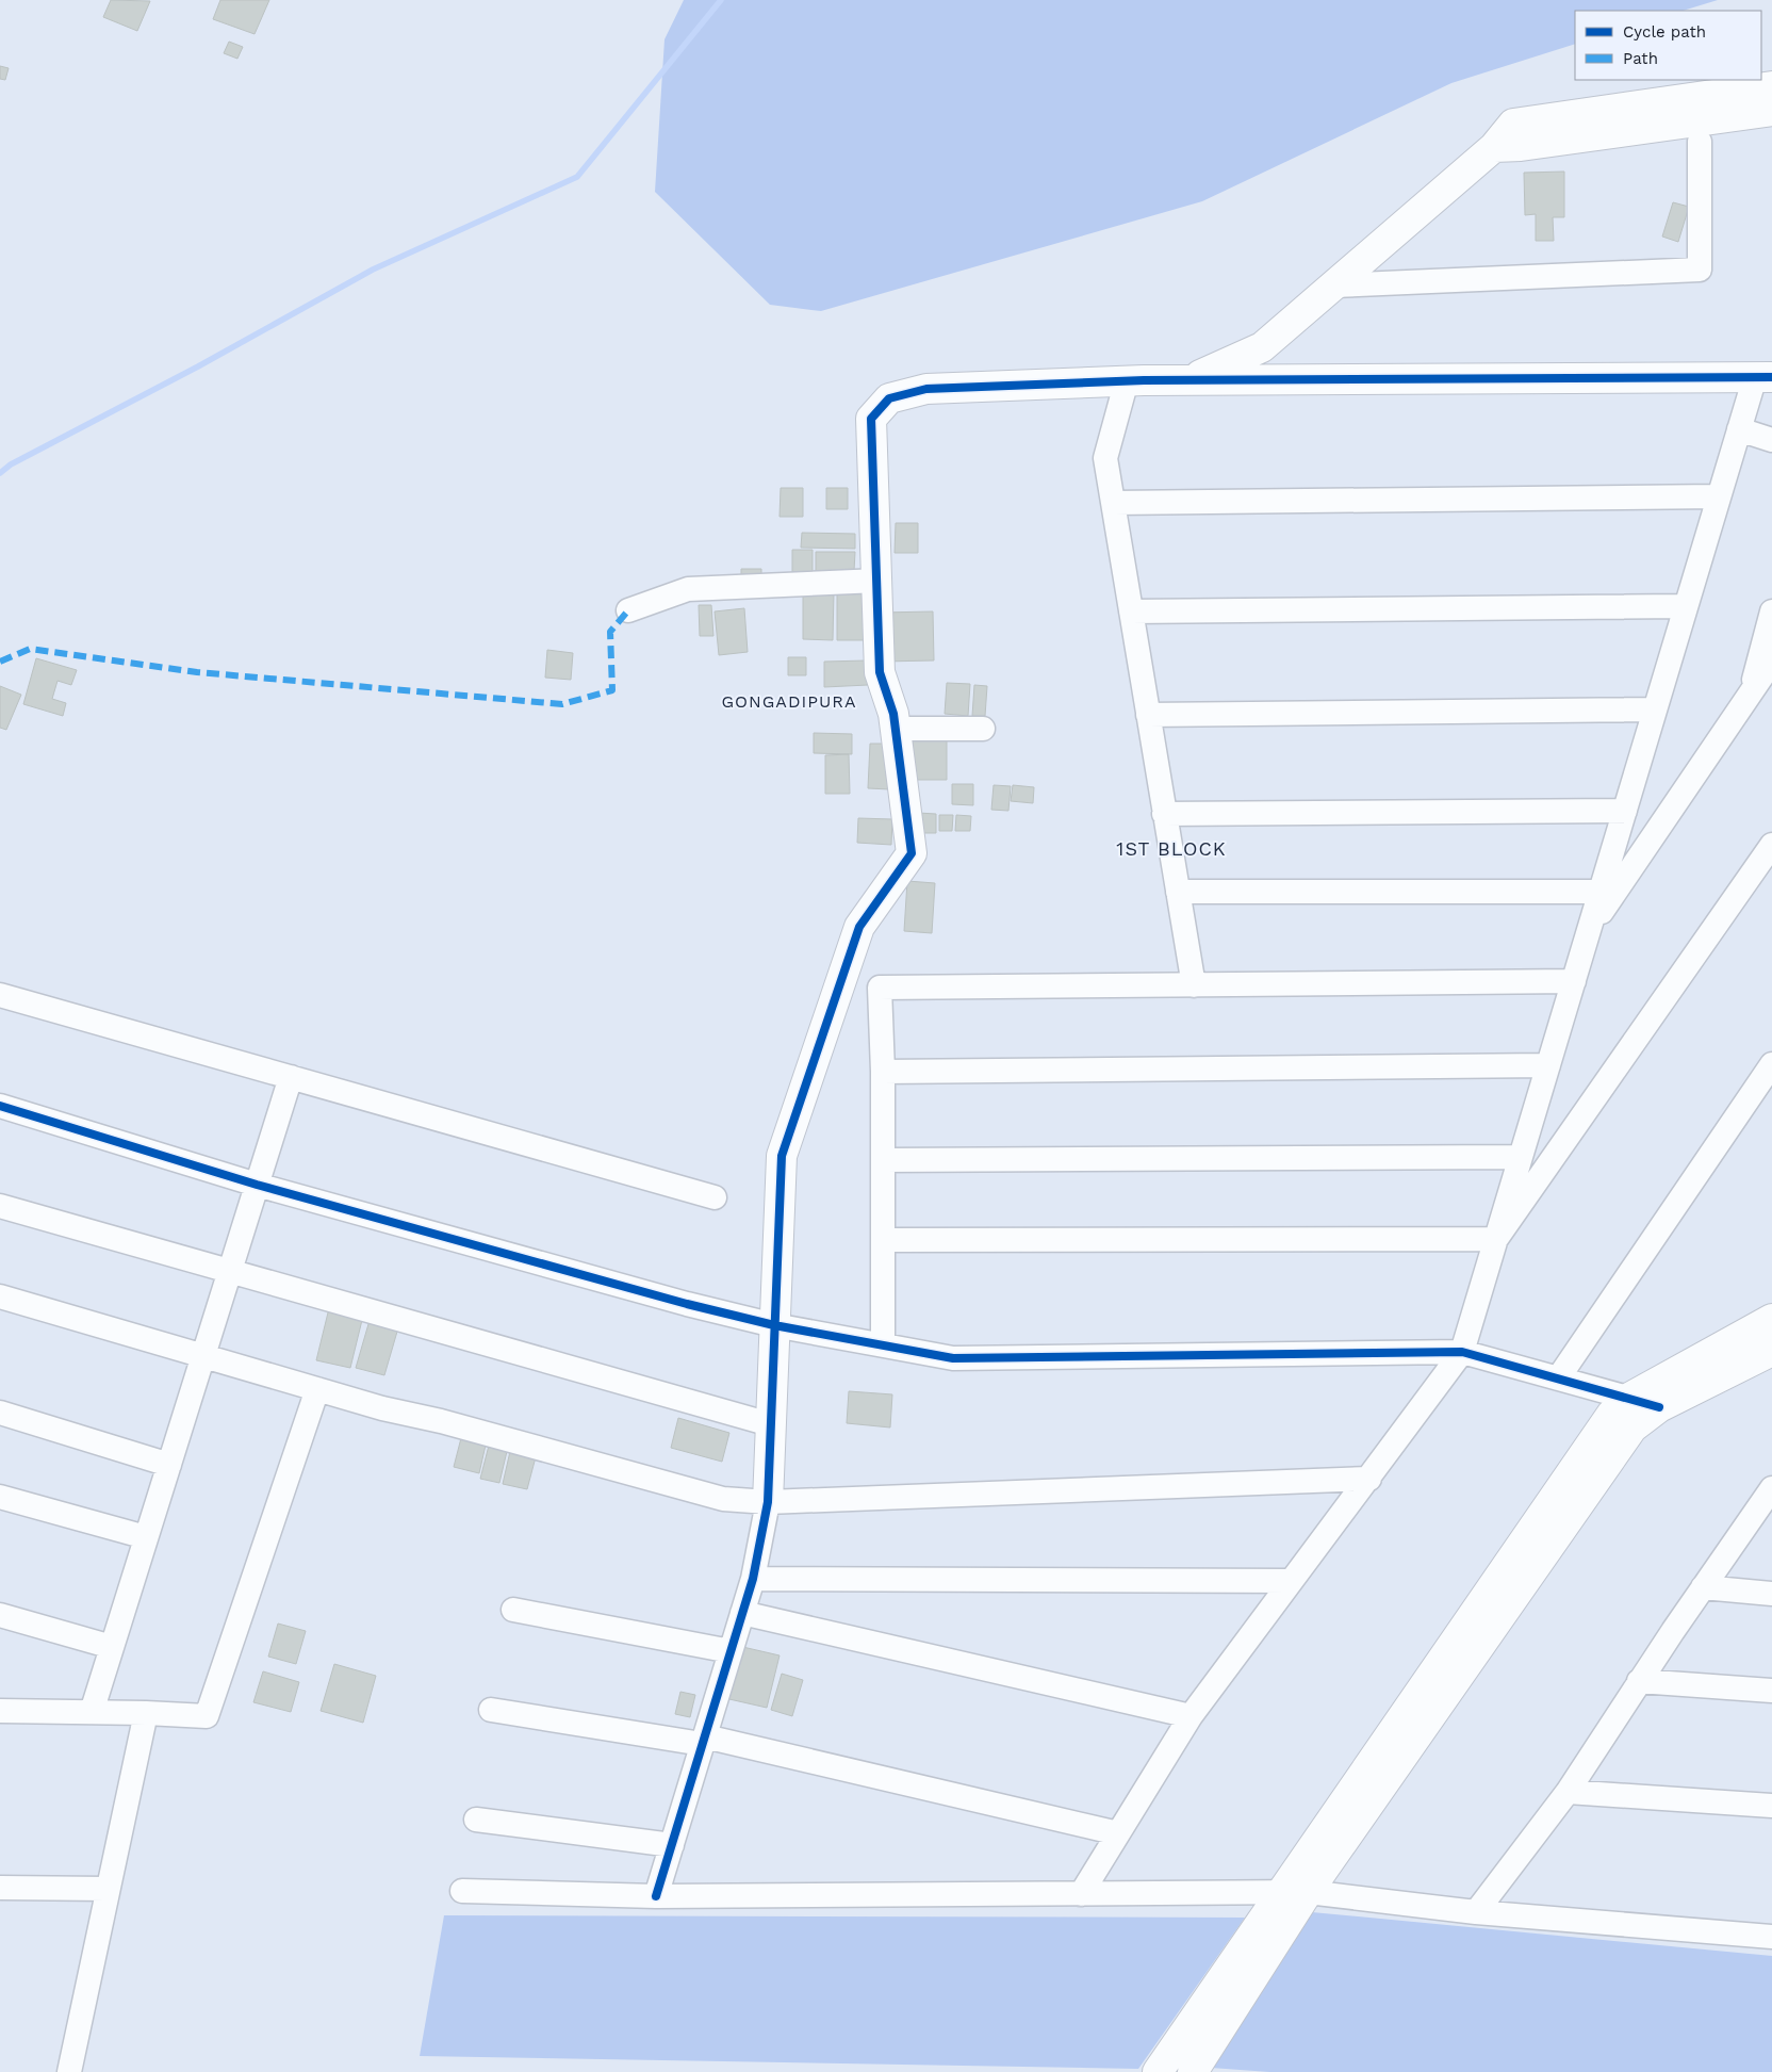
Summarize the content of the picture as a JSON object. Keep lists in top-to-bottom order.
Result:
{
  "districts": ["GONGADIPURA", "1ST BLOCK"],
  "legend": ["Cycle path", "Path"]
}
